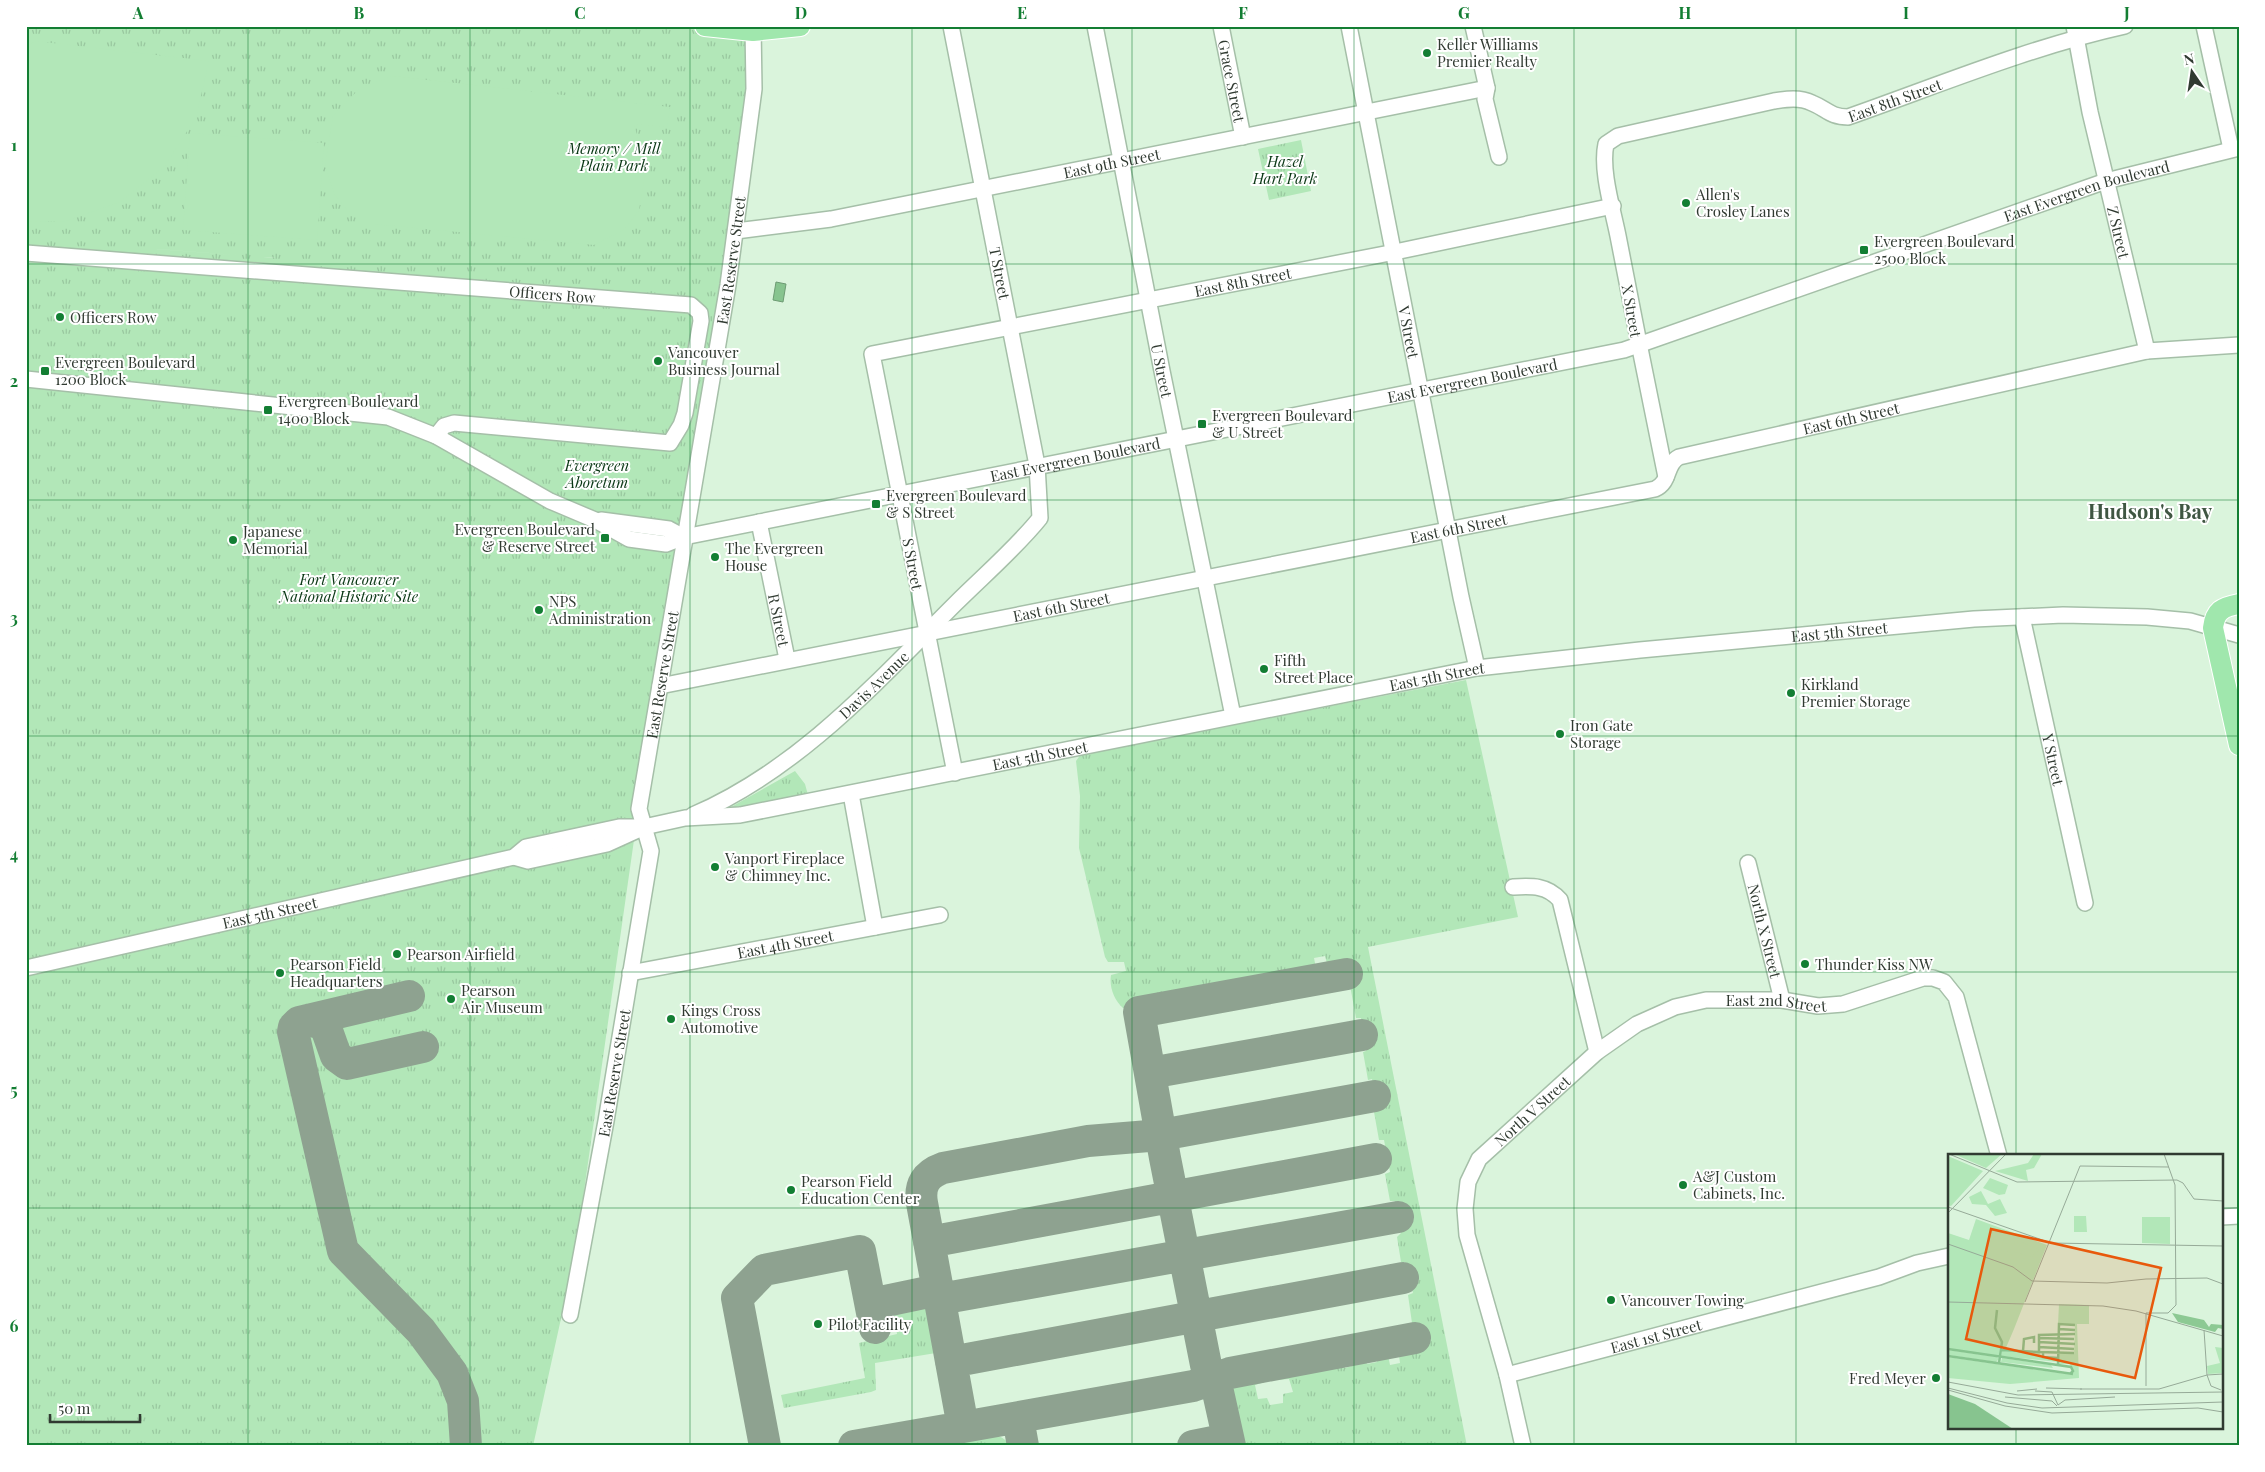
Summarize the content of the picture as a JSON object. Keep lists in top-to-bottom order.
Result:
{
  "streets": {
    "street": [
      "Grace Street",
      "East 8th Street",
      "East 9th Street",
      "East Evergreen Boulevard",
      "Z Street",
      "East Reserve Street",
      "T Street",
      "Officers Row",
      "X Street",
      "V Street",
      "U Street",
      "East 6th Street",
      "S Street",
      "R Street",
      "East 5th Street",
      "Davis Avenue",
      "Y Street",
      "North X Street",
      "East 4th Street",
      "East 2nd Street",
      "North V Street",
      "East 1st Street"
    ]
  },
  "crossings": [
    ["Grace Street", "East 9th Street"],
    ["East 8th Street", "Z Street"],
    ["East 8th Street", "T Street"],
    ["East 8th Street", "X Street"],
    ["East 8th Street", "V Street"],
    ["East 8th Street", "U Street"],
    ["East 8th Street", "S Street"],
    ["East 9th Street", "East Reserve Street"],
    ["East 9th Street", "T Street"],
    ["East 9th Street", "V Street"],
    ["East 9th Street", "U Street"],
    ["East Evergreen Boulevard", "Z Street"],
    ["East Evergreen Boulevard", "East Reserve Street"],
    ["East Evergreen Boulevard", "T Street"],
    ["East Evergreen Boulevard", "Officers Row"],
    ["East Evergreen Boulevard", "X Street"],
    ["East Evergreen Boulevard", "V Street"],
    ["East Evergreen Boulevard", "U Street"],
    ["East Evergreen Boulevard", "S Street"],
    ["East Evergreen Boulevard", "R Street"],
    ["Z Street", "East 6th Street"],
    ["East Reserve Street", "East 6th Street"],
    ["East Reserve Street", "East 5th Street"],
    ["East Reserve Street", "East 4th Street"],
    ["T Street", "Davis Avenue"],
    ["X Street", "East 6th Street"],
    ["V Street", "East 6th Street"],
    ["V Street", "East 5th Street"],
    ["U Street", "East 6th Street"],
    ["U Street", "East 5th Street"],
    ["East 6th Street", "S Street"],
    ["East 6th Street", "R Street"],
    ["East 6th Street", "Davis Avenue"],
    ["S Street", "East 5th Street"],
    ["S Street", "Davis Avenue"],
    ["East 5th Street", "Davis Avenue"],
    ["East 5th Street", "Y Street"],
    ["North X Street", "East 2nd Street"],
    ["East 2nd Street", "North V Street"],
    ["North V Street", "East 1st Street"]
  ],
  "districts": ["Hudson's Bay"],
  "parks": [
    "Memory / Mill Plain Park",
    "Hazel Hart Park",
    "Evergreen Aboretum",
    "Fort Vancouver National Historic Site"
  ],
  "places": {
    "other": [
      "Keller Williams Premier Realty",
      "Allen's Crosley Lanes",
      "Officers Row",
      "Vancouver Business Journal",
      "Japanese Memorial",
      "The Evergreen House",
      "NPS Administration",
      "Fifth Street Place",
      "Kirkland Premier Storage",
      "Iron Gate Storage",
      "Vanport Fireplace & Chimney Inc.",
      "Pearson Airfield",
      "Thunder Kiss NW",
      "Pearson Field Headquarters",
      "Pearson Air Museum",
      "Kings Cross Automotive",
      "A&J Custom Cabinets, Inc.",
      "Pearson Field Education Center",
      "Vancouver Towing",
      "Pilot Facility",
      "Fred Meyer"
    ],
    "transit": [
      "Evergreen Boulevard 2500 Block",
      "Evergreen Boulevard 1200 Block",
      "Evergreen Boulevard 1400 Block",
      "Evergreen Boulevard & U Street",
      "Evergreen Boulevard & S Street",
      "Evergreen Boulevard & Reserve Street"
    ]
  },
  "scale_bar": "50 m",
  "north": "top",
  "grid": {
    "columns": [
      "A",
      "B",
      "C",
      "D",
      "E",
      "F",
      "G",
      "H",
      "I",
      "J"
    ],
    "rows": [
      "1",
      "2",
      "3",
      "4",
      "5",
      "6"
    ]
  }
}
